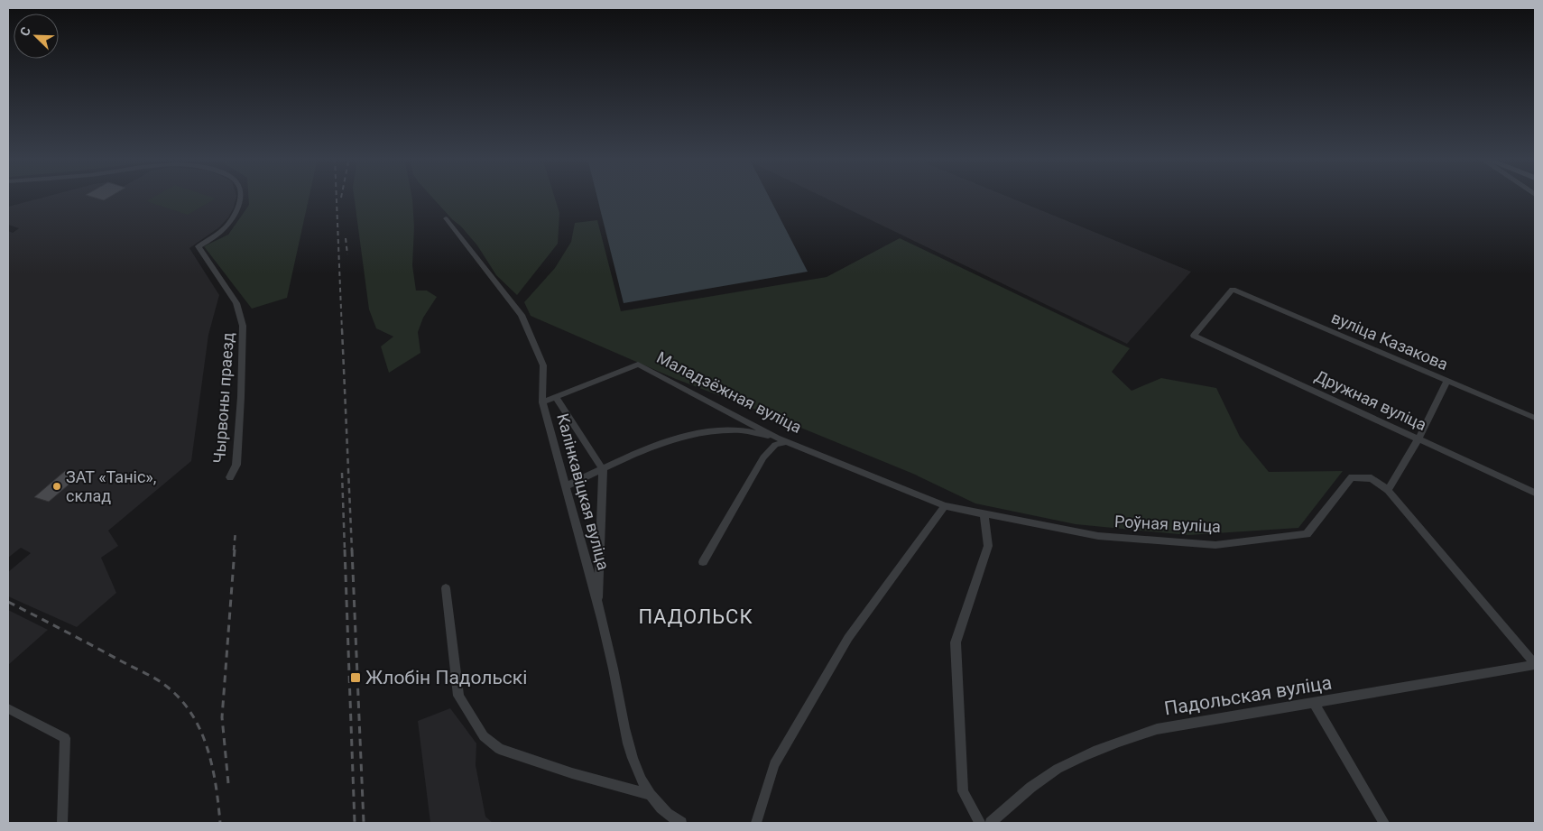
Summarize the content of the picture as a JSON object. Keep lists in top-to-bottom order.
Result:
{
  "streets": {
    "street": [
      "вуліца Казакова",
      "Маладзёжная вуліца",
      "Чырвоны праезд",
      "Дружная вуліца",
      "Калінкавіцкая вуліца",
      "Роўная вуліца",
      "Падольская вуліца"
    ]
  },
  "crossings": [
    ["вуліца Казакова", "Дружная вуліца"],
    ["Маладзёжная вуліца", "Роўная вуліца"],
    ["Роўная вуліца", "Падольская вуліца"]
  ],
  "districts": ["ПАДОЛЬСК"],
  "places": {
    "other": ["ЗАТ «Таніс», склад"],
    "transit": ["Жлобін Падольскі"]
  },
  "north": "top left"
}
